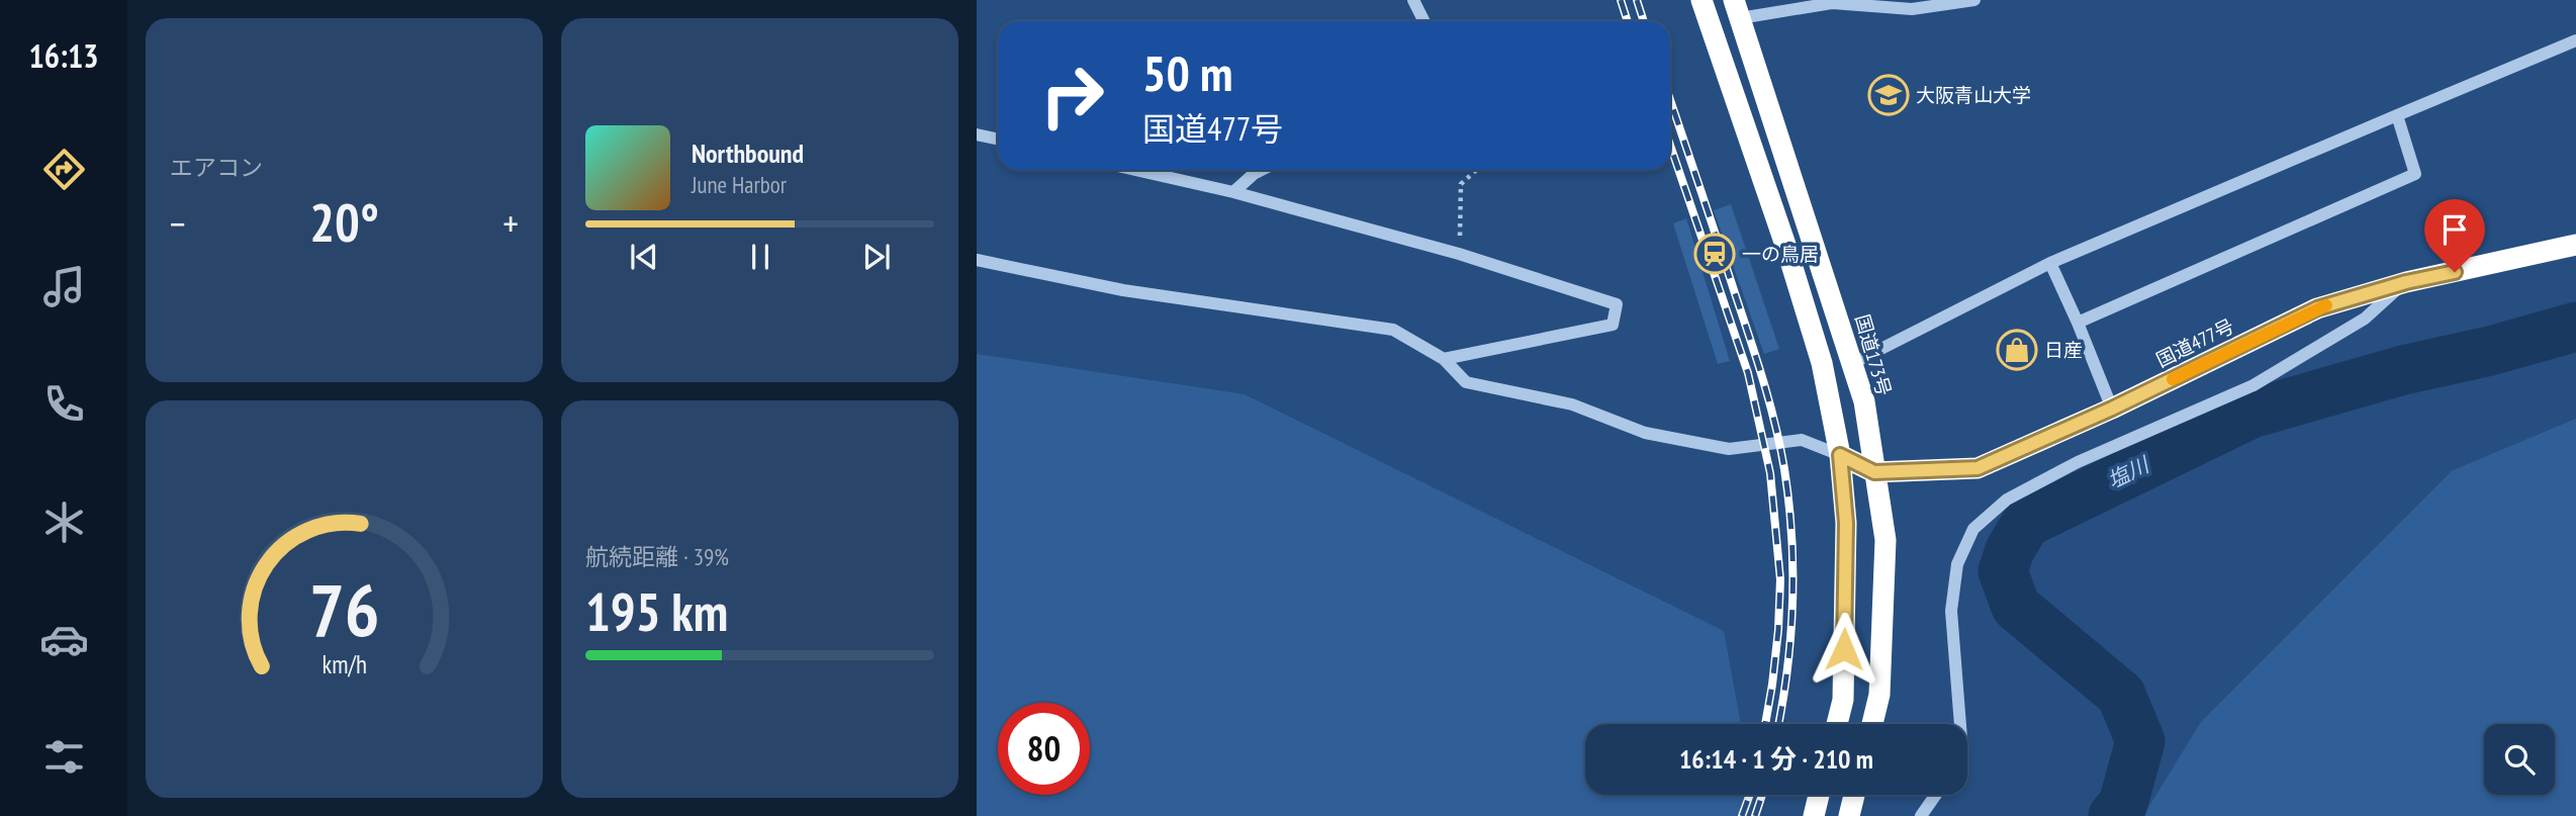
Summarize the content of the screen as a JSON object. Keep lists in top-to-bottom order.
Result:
{
  "streets": {
    "highway": ["国道477号", "国道173号"]
  },
  "crossings": [
    ["国道477号", "国道173号"]
  ],
  "water": ["塩川"],
  "places": {
    "school or university": ["大阪青山大学"],
    "station": ["一の鳥居"],
    "shop": ["日産"]
  },
  "page": {
    "tabs": "16:13",
    "tile": [
      "エアコン",
      ["航続距離 · 39%", "195 km"]
    ],
    "turn": ["50 m", "国道477号"],
    "song": ["Northbound", "June Harbor"],
    "heat": ["−", "20°", "+"],
    "limit": "80",
    "trip": "16:14 · 1 分 · 210 m",
    "gauge": ["76", "km/h"]
  }
}
